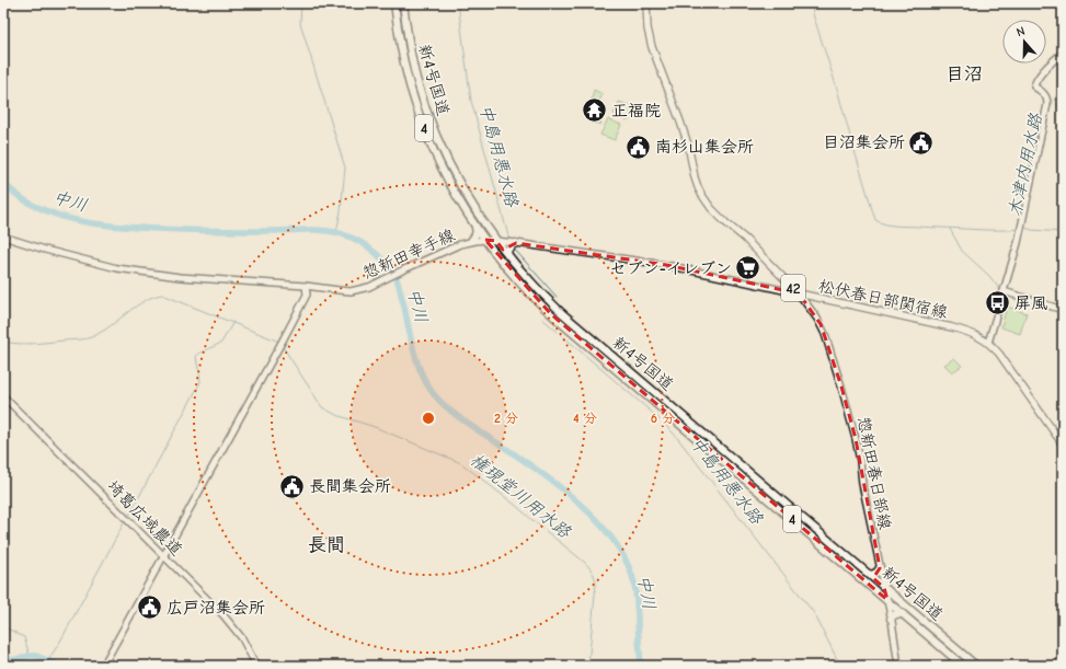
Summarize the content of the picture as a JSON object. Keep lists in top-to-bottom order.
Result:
{
  "streets": {
    "highway": ["新4号国道", "4"],
    "main road": [
      "惣新田幸手線",
      "42",
      "松伏春日部関宿線",
      "惣新田春日部線",
      "埼葛広域農道"
    ]
  },
  "crossings": [
    ["新4号国道", "惣新田幸手線"],
    ["新4号国道", "惣新田春日部線"],
    ["惣新田幸手線", "松伏春日部関宿線"],
    ["惣新田幸手線", "惣新田春日部線"],
    ["松伏春日部関宿線", "惣新田春日部線"]
  ],
  "districts": ["目沼", "長間"],
  "water": [
    "中島用悪水路",
    "木津内用水路",
    "中川",
    "権現堂川用水路"
  ],
  "places": {
    "temple": ["正福院"],
    "public building": [
      "目沼集会所",
      "南杉山集会所",
      "長間集会所",
      "広戸沼集会所"
    ],
    "supermarket": ["セブン-イレブン"],
    "bus stop": ["屏風"]
  },
  "north": "top",
  "rings": ["2 分", "4 分", "6 分"]
}
